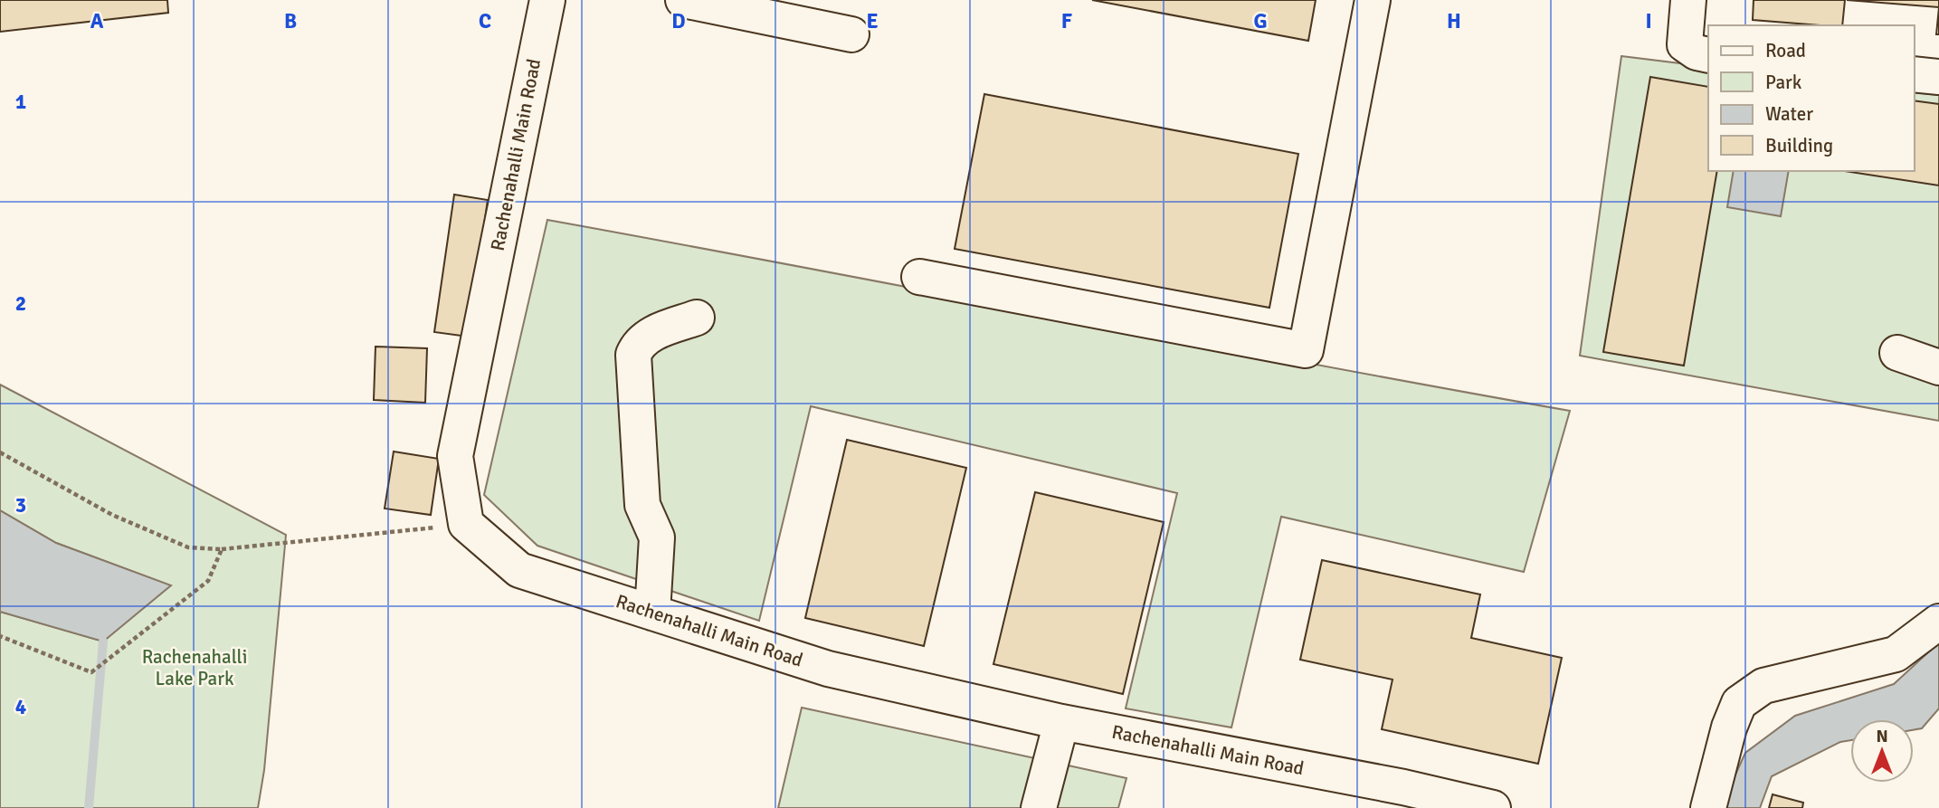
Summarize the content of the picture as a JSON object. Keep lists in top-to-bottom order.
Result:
{
  "streets": {
    "street": ["Rachenahalli Main Road"]
  },
  "parks": ["Rachenahalli Lake Park"],
  "legend": [
    "Road",
    "Park",
    "Water",
    "Building"
  ],
  "north": "top",
  "grid": {
    "columns": [
      "A",
      "B",
      "C",
      "D",
      "E",
      "F",
      "G",
      "H",
      "I"
    ],
    "rows": [
      "1",
      "2",
      "3",
      "4"
    ]
  }
}
